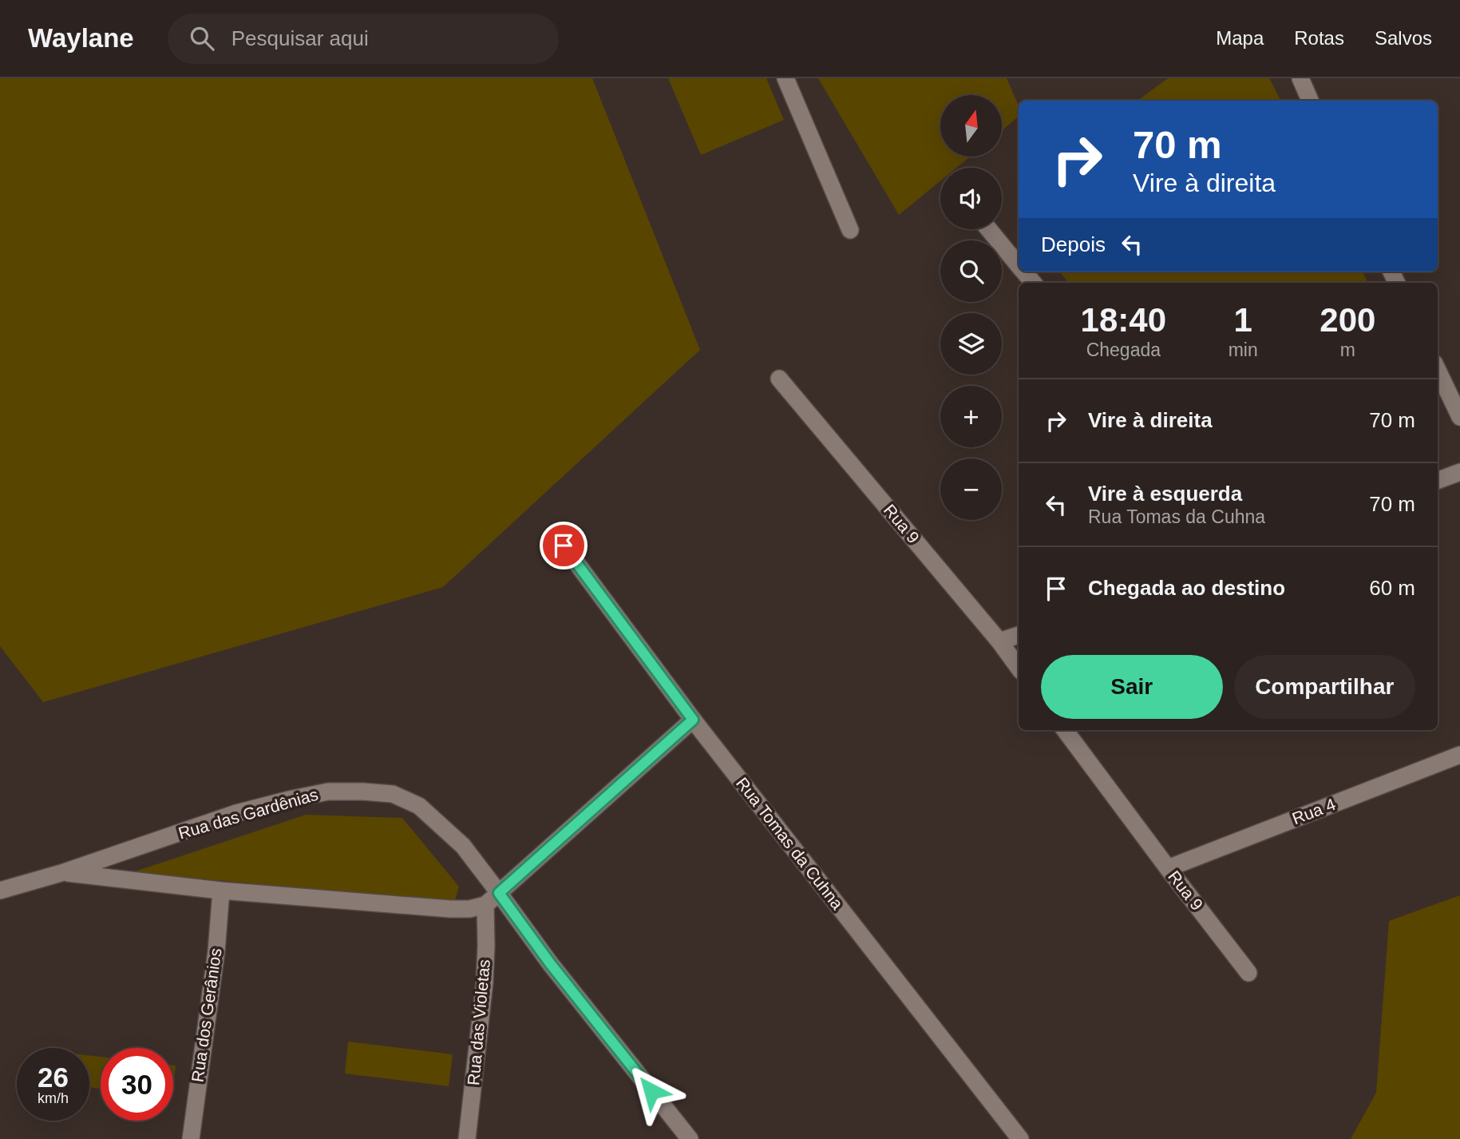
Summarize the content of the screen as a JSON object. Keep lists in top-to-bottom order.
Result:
{
  "streets": {
    "street": [
      "Rua 9",
      "Rua 4",
      "Rua das Gardênias",
      "Rua Tomas da Cuhna",
      "Rua dos Gerânios",
      "Rua das Violetas"
    ]
  },
  "crossings": [
    ["Rua 9", "Rua 4"],
    ["Rua das Gardênias", "Rua dos Gerânios"],
    ["Rua das Gardênias", "Rua das Violetas"]
  ],
  "north": "top",
  "page": {
    "header": "Waylane",
    "search": "Pesquisar aqui",
    "nav": ["Mapa", "Rotas", "Salvos"],
    "map_buttons": ["+", "−"],
    "turn": ["70 m", "Vire à direita"],
    "then": "Depois",
    "eta": [
      "18:40",
      "Chegada",
      "1",
      "min",
      "200",
      "m"
    ],
    "list": [
      {
        "name": "Vire à direita",
        "value": "70 m"
      },
      {
        "name": "Vire à esquerda",
        "note": "Rua Tomas da Cuhna",
        "value": "70 m"
      },
      {
        "name": "Chegada ao destino",
        "value": "60 m"
      }
    ],
    "buttons": ["Sair", "Compartilhar"],
    "speed": "26 km/h",
    "limit": "30"
  }
}
